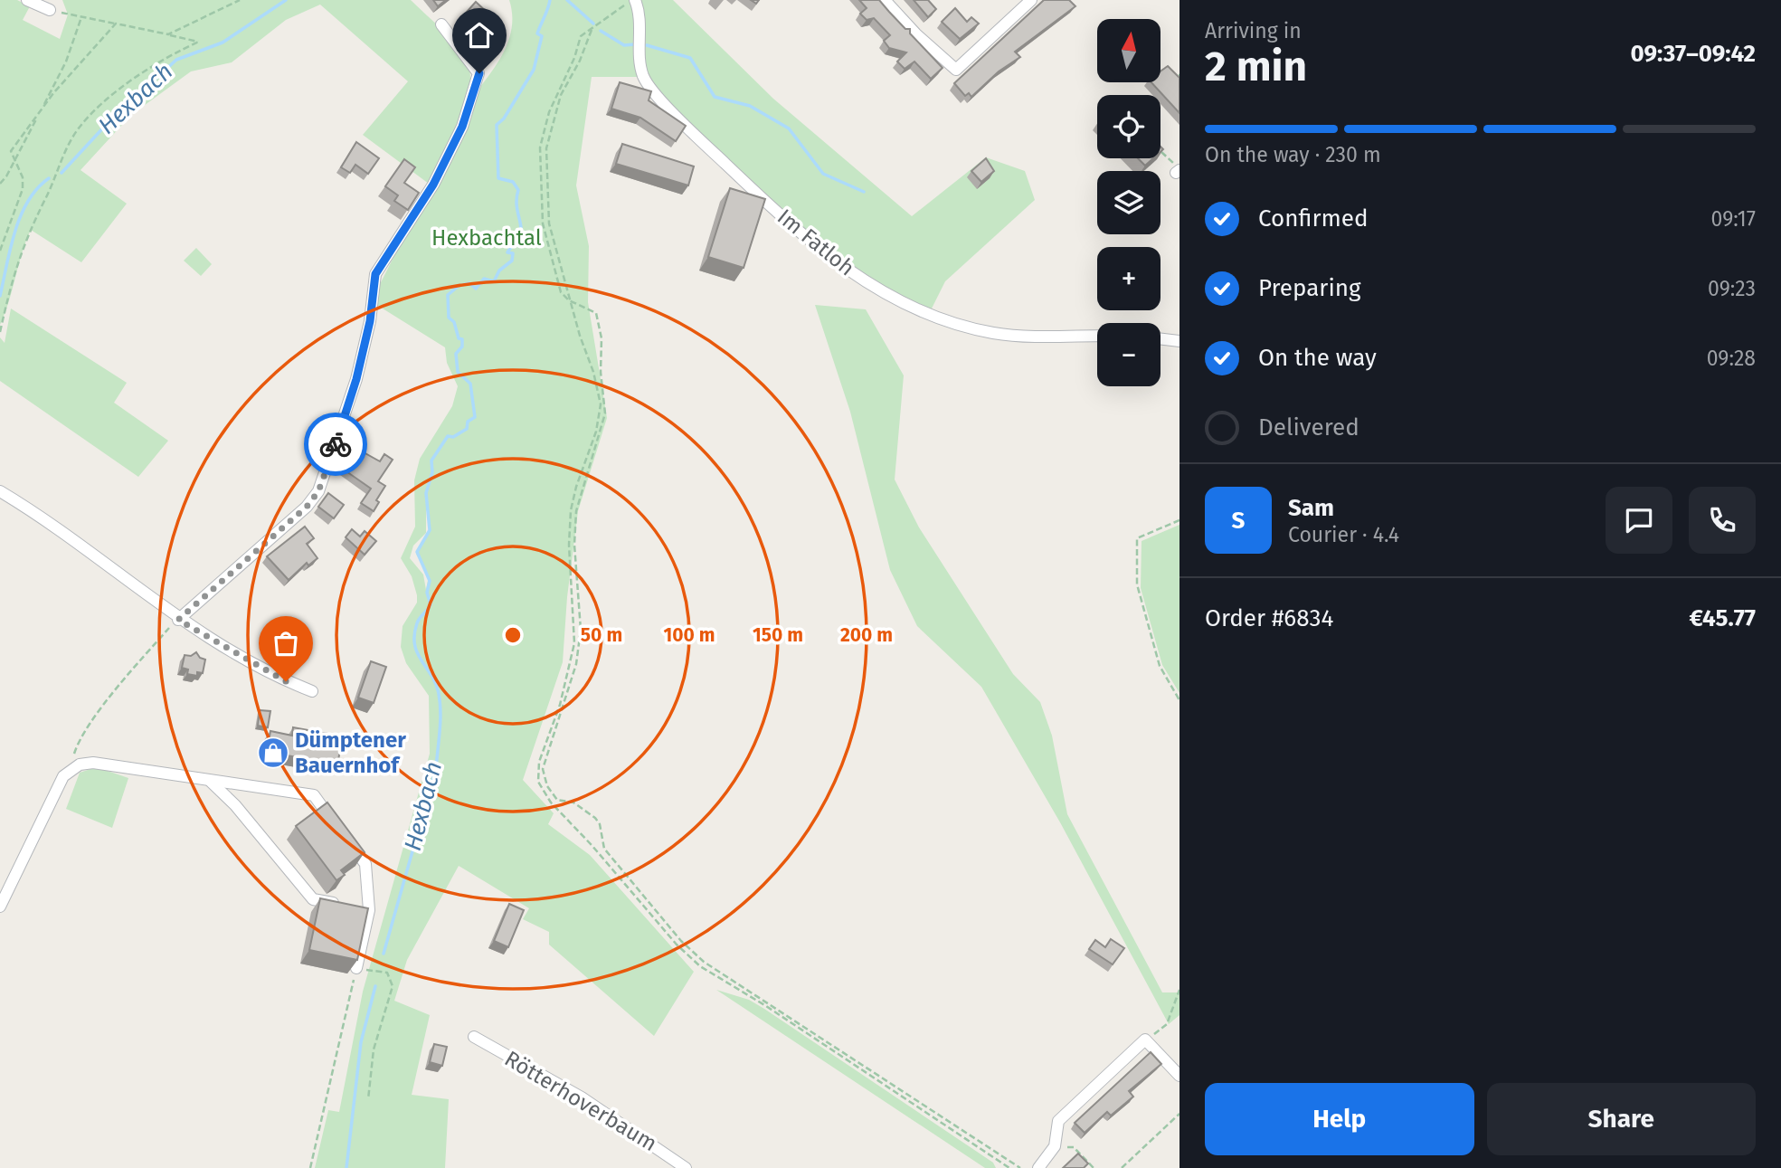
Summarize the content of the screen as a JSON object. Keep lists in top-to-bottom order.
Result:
{
  "streets": {
    "street": ["Im Fatloh", "Rötterhoverbaum"]
  },
  "water": ["Hexbach"],
  "parks": ["Hexbachtal"],
  "places": {
    "shop": ["Dümptener Bauernhof"]
  },
  "north": "top",
  "page": {
    "heading": ["2 min", "Arriving in", "09:37–09:42"],
    "panel": [
      "Sam",
      "Courier · 4.4",
      "Order #6834",
      "€45.77"
    ],
    "map_buttons": ["+", "−"],
    "bar": "On the way · 230 m",
    "list": [
      ["Confirmed", "09:17"],
      ["Preparing", "09:23"],
      ["On the way", "09:28"],
      "Delivered"
    ],
    "round": "S",
    "buttons": ["Help", "Share"]
  },
  "rings": [
    "50 m",
    "100 m",
    "150 m",
    "200 m"
  ]
}
